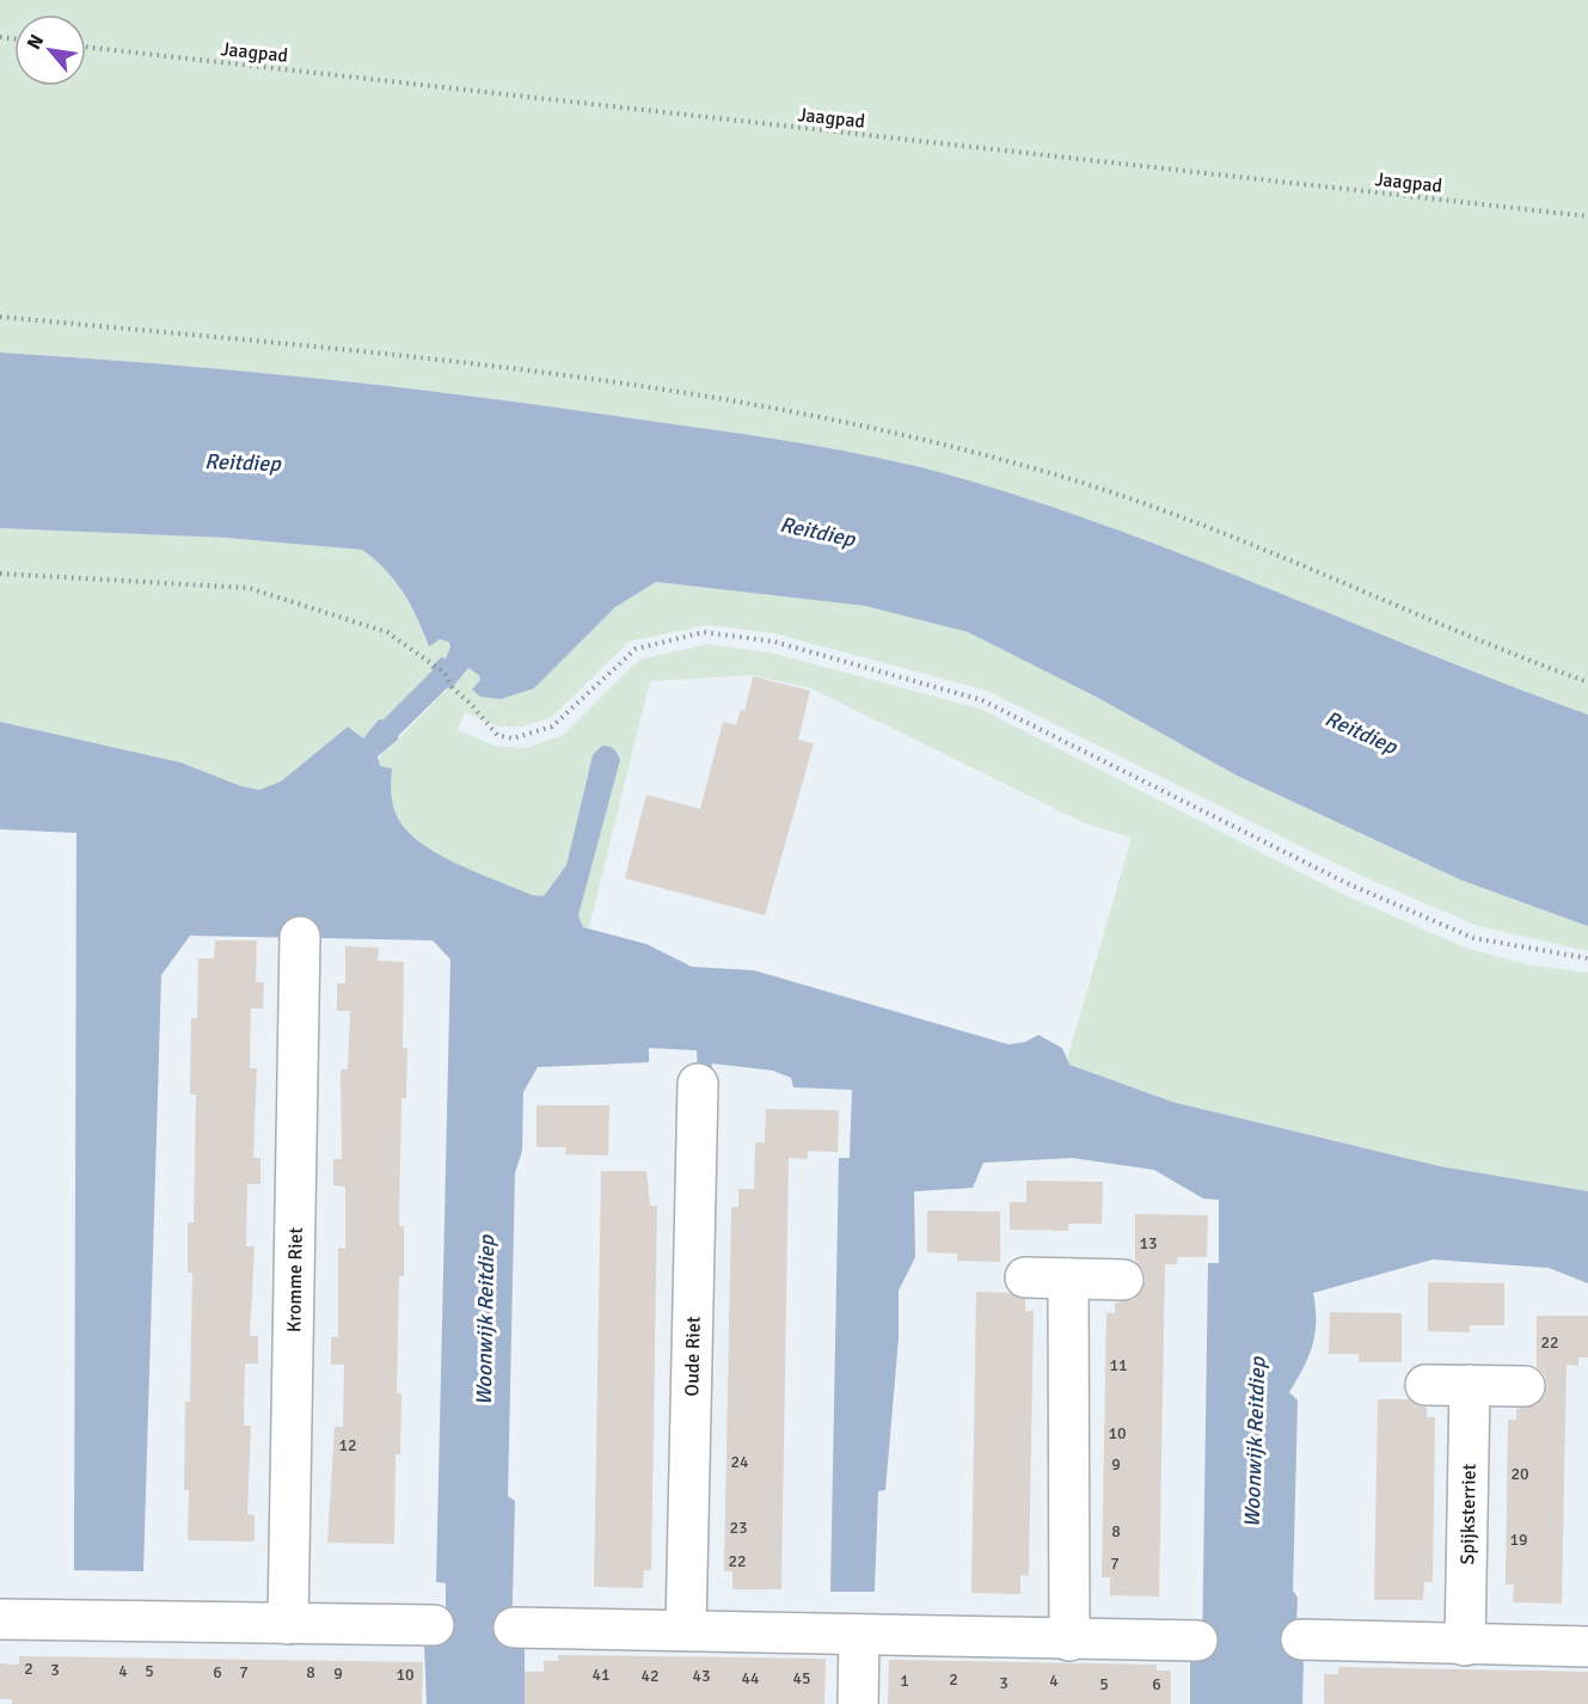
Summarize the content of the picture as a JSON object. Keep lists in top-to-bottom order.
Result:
{
  "streets": {
    "street": ["Kromme Riet", "Oude Riet", "Spijksterriet"],
    "path": ["Jaagpad"]
  },
  "water": ["Reitdiep", "Woonwijk Reitdiep"],
  "house_numbers": [
    "13",
    "22",
    "11",
    "10",
    "12",
    "24",
    "9",
    "20",
    "23",
    "8",
    "19",
    "22",
    "7",
    "2",
    "3",
    "4",
    "5",
    "6",
    "7",
    "8",
    "9",
    "10",
    "41",
    "42",
    "43",
    "44",
    "45",
    "2",
    "1",
    "4",
    "3",
    "5",
    "6"
  ],
  "north": "top left"
}
